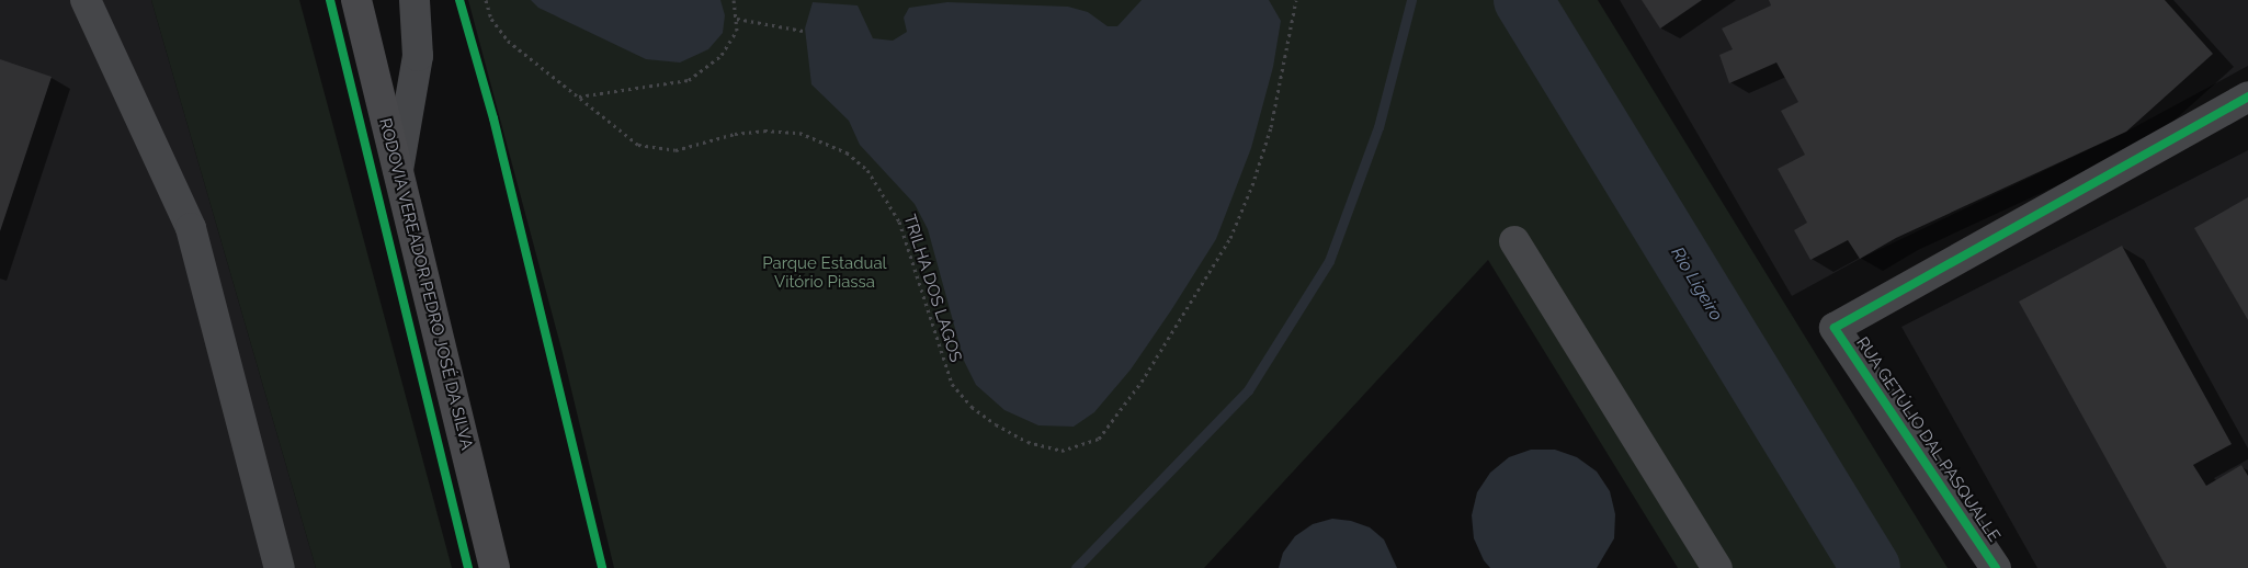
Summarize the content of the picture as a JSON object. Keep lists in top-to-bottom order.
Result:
{
  "streets": {
    "main road": ["RODOVIA VEREADOR PEDRO JOSÉ DA SILVA"],
    "street": ["RUA GETÚLIO DAL PASQUALLE"],
    "path": ["TRILHA DOS LAGOS"]
  },
  "water": ["Rio Ligeiro"],
  "parks": ["Parque Estadual Vitório Piassa"]
}
